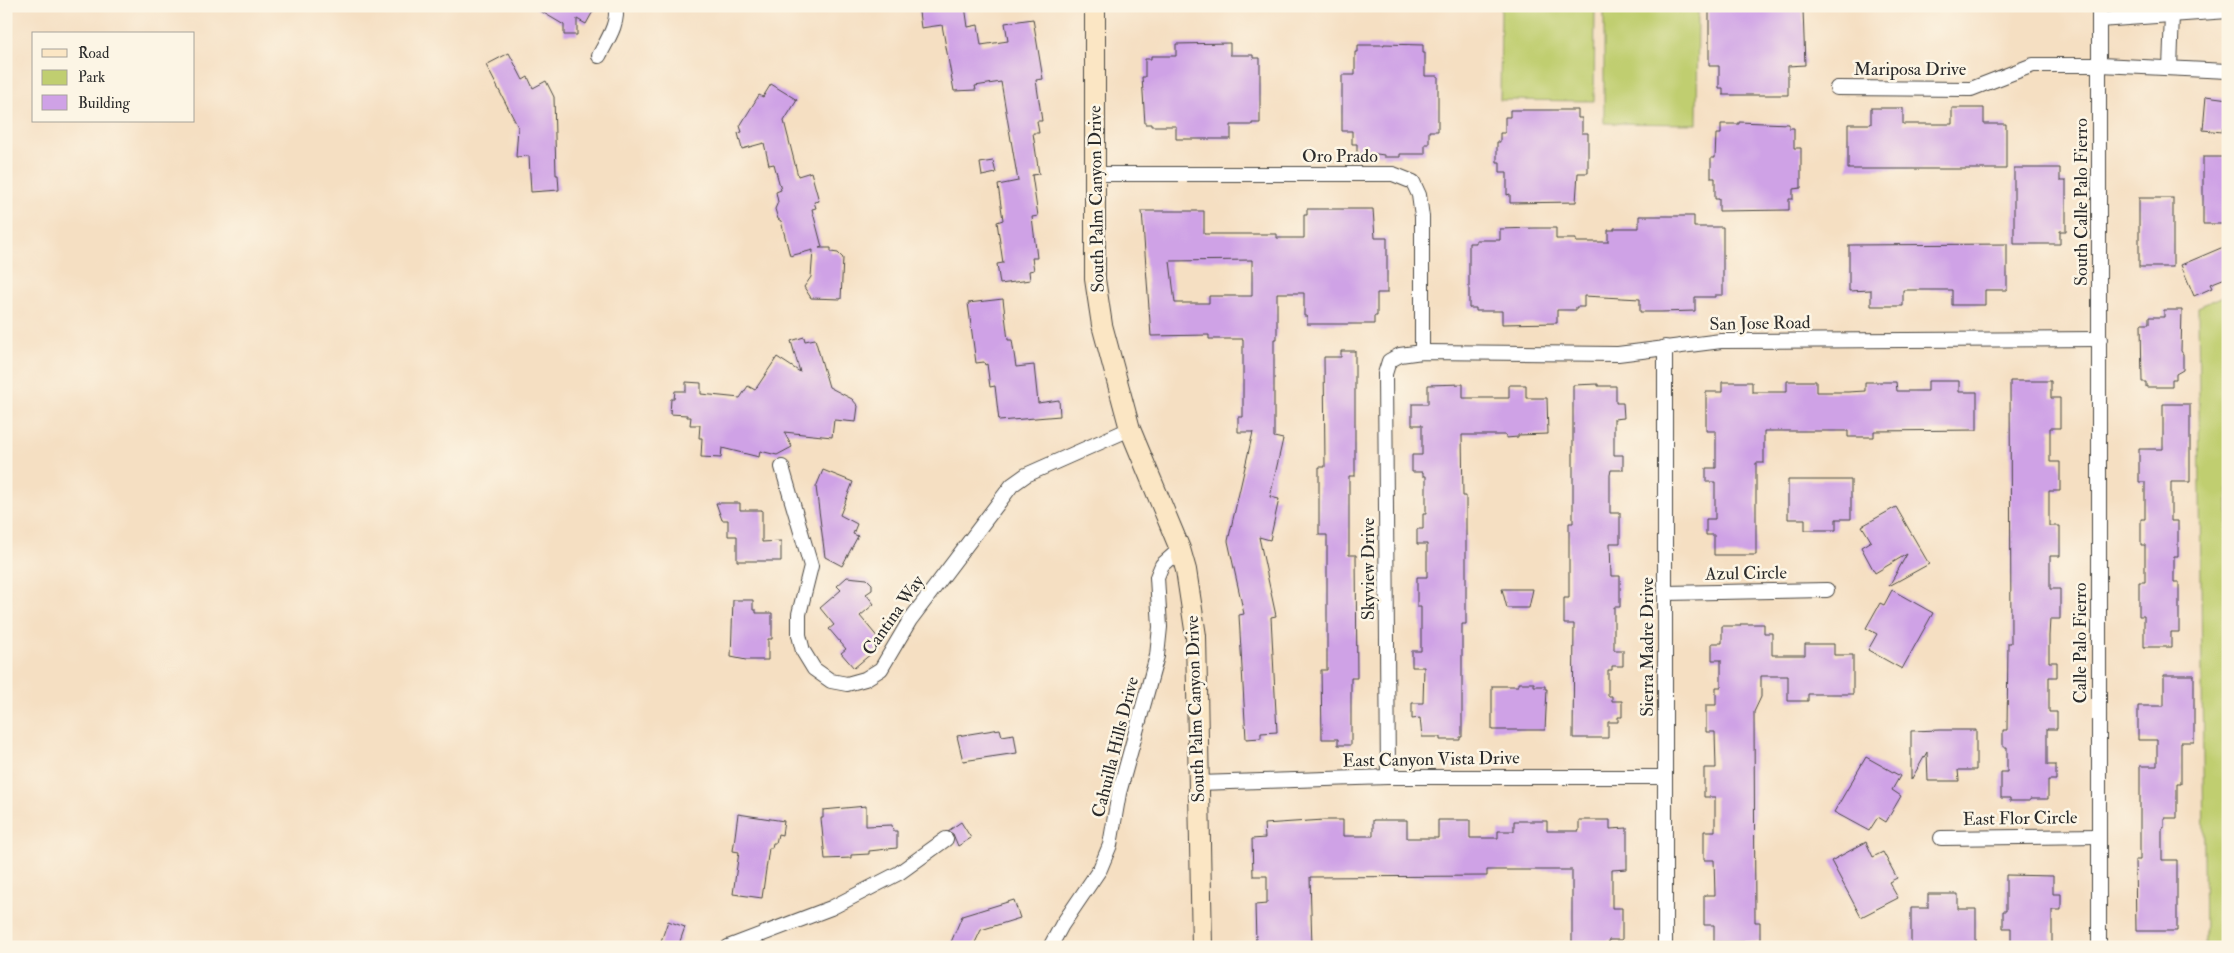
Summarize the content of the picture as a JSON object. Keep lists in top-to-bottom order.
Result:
{
  "streets": {
    "street": [
      "Mariposa Drive",
      "Oro Prado",
      "South Palm Canyon Drive",
      "South Calle Palo Fierro",
      "San Jose Road",
      "Skyview Drive",
      "Azul Circle",
      "Cantina Way",
      "Calle Palo Fierro",
      "Sierra Madre Drive",
      "Cahuilla Hills Drive",
      "East Canyon Vista Drive",
      "East Flor Circle"
    ]
  },
  "crossings": [
    ["Mariposa Drive", "South Calle Palo Fierro"],
    ["Oro Prado", "South Palm Canyon Drive"],
    ["Oro Prado", "San Jose Road"],
    ["South Palm Canyon Drive", "Cantina Way"],
    ["South Palm Canyon Drive", "Cahuilla Hills Drive"],
    ["South Palm Canyon Drive", "East Canyon Vista Drive"],
    ["South Calle Palo Fierro", "San Jose Road"],
    ["South Calle Palo Fierro", "Calle Palo Fierro"],
    ["San Jose Road", "Skyview Drive"],
    ["San Jose Road", "Calle Palo Fierro"],
    ["San Jose Road", "Sierra Madre Drive"],
    ["Skyview Drive", "East Canyon Vista Drive"],
    ["Azul Circle", "Sierra Madre Drive"],
    ["Calle Palo Fierro", "East Flor Circle"],
    ["Sierra Madre Drive", "East Canyon Vista Drive"]
  ],
  "legend": ["Road", "Park", "Building"]
}
